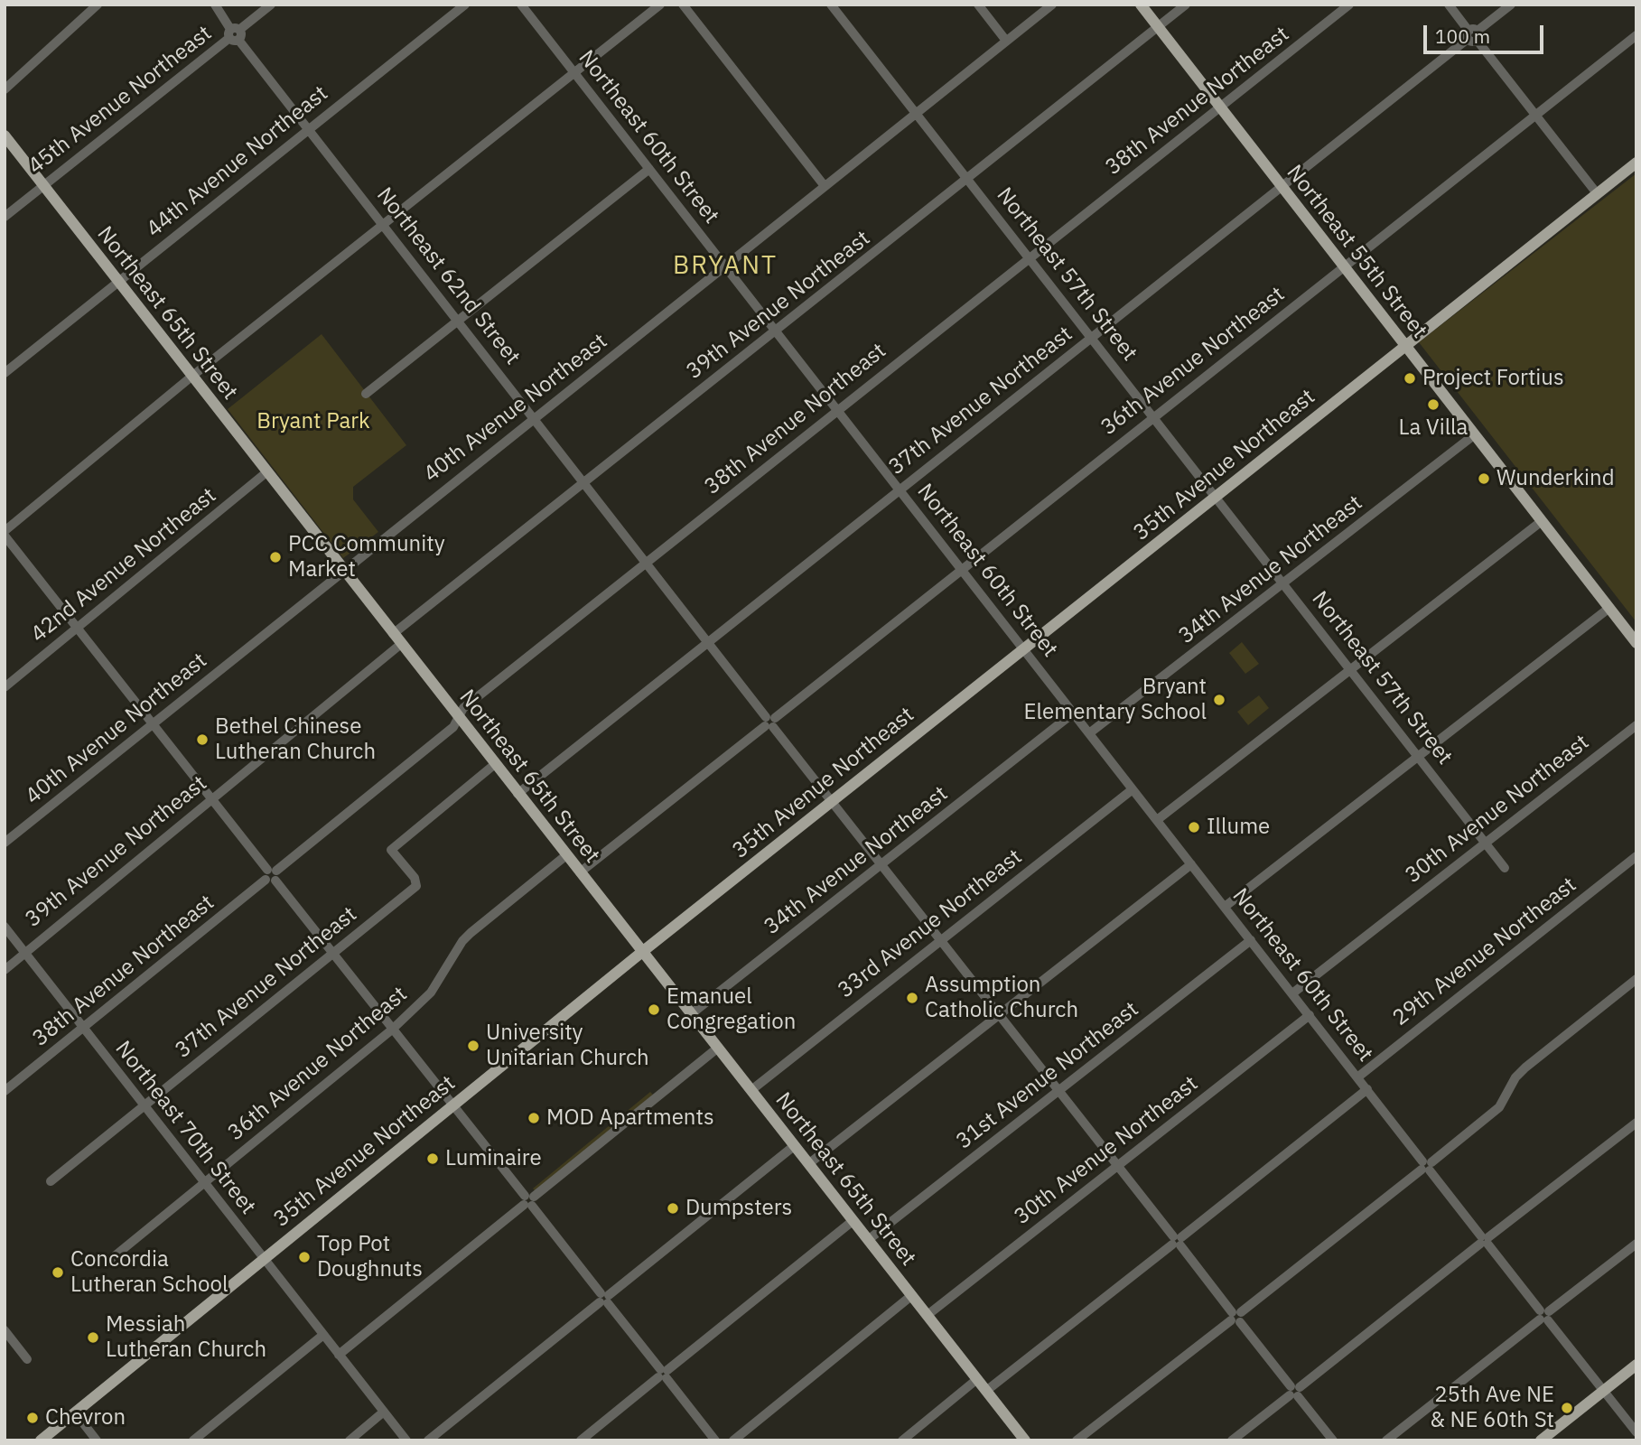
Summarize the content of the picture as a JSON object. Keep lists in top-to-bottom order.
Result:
{
  "streets": {
    "main road": ["Northeast 55th Street", "Northeast 65th Street", "35th Avenue Northeast"],
    "street": [
      "45th Avenue Northeast",
      "38th Avenue Northeast",
      "Northeast 60th Street",
      "44th Avenue Northeast",
      "Northeast 57th Street",
      "Northeast 62nd Street",
      "39th Avenue Northeast",
      "36th Avenue Northeast",
      "37th Avenue Northeast",
      "40th Avenue Northeast",
      "42nd Avenue Northeast",
      "34th Avenue Northeast",
      "30th Avenue Northeast",
      "33rd Avenue Northeast",
      "29th Avenue Northeast",
      "31st Avenue Northeast",
      "Northeast 70th Street"
    ]
  },
  "crossings": [
    ["45th Avenue Northeast", "Northeast 62nd Street"],
    ["45th Avenue Northeast", "Northeast 65th Street"],
    ["38th Avenue Northeast", "Northeast 60th Street"],
    ["38th Avenue Northeast", "Northeast 55th Street"],
    ["38th Avenue Northeast", "Northeast 57th Street"],
    ["38th Avenue Northeast", "Northeast 62nd Street"],
    ["38th Avenue Northeast", "Northeast 65th Street"],
    ["38th Avenue Northeast", "Northeast 70th Street"],
    ["Northeast 60th Street", "39th Avenue Northeast"],
    ["Northeast 60th Street", "36th Avenue Northeast"],
    ["Northeast 60th Street", "37th Avenue Northeast"],
    ["Northeast 60th Street", "40th Avenue Northeast"],
    ["Northeast 60th Street", "35th Avenue Northeast"],
    ["Northeast 60th Street", "34th Avenue Northeast"],
    ["Northeast 60th Street", "30th Avenue Northeast"],
    ["Northeast 60th Street", "33rd Avenue Northeast"],
    ["Northeast 60th Street", "29th Avenue Northeast"],
    ["Northeast 60th Street", "31st Avenue Northeast"],
    ["44th Avenue Northeast", "Northeast 62nd Street"],
    ["44th Avenue Northeast", "Northeast 65th Street"],
    ["Northeast 55th Street", "39th Avenue Northeast"],
    ["Northeast 55th Street", "36th Avenue Northeast"],
    ["Northeast 55th Street", "37th Avenue Northeast"],
    ["Northeast 55th Street", "35th Avenue Northeast"],
    ["Northeast 55th Street", "34th Avenue Northeast"],
    ["Northeast 57th Street", "39th Avenue Northeast"],
    ["Northeast 57th Street", "36th Avenue Northeast"],
    ["Northeast 57th Street", "37th Avenue Northeast"],
    ["Northeast 57th Street", "40th Avenue Northeast"],
    ["Northeast 57th Street", "35th Avenue Northeast"],
    ["Northeast 57th Street", "34th Avenue Northeast"],
    ["Northeast 57th Street", "30th Avenue Northeast"],
    ["Northeast 62nd Street", "39th Avenue Northeast"],
    ["Northeast 62nd Street", "36th Avenue Northeast"],
    ["Northeast 62nd Street", "37th Avenue Northeast"],
    ["Northeast 62nd Street", "40th Avenue Northeast"],
    ["Northeast 62nd Street", "35th Avenue Northeast"],
    ["Northeast 62nd Street", "34th Avenue Northeast"],
    ["Northeast 62nd Street", "30th Avenue Northeast"],
    ["Northeast 62nd Street", "33rd Avenue Northeast"],
    ["Northeast 62nd Street", "31st Avenue Northeast"],
    ["39th Avenue Northeast", "Northeast 65th Street"],
    ["39th Avenue Northeast", "Northeast 70th Street"],
    ["Northeast 65th Street", "36th Avenue Northeast"],
    ["Northeast 65th Street", "37th Avenue Northeast"],
    ["Northeast 65th Street", "40th Avenue Northeast"],
    ["Northeast 65th Street", "35th Avenue Northeast"],
    ["Northeast 65th Street", "42nd Avenue Northeast"],
    ["Northeast 65th Street", "34th Avenue Northeast"],
    ["Northeast 65th Street", "30th Avenue Northeast"],
    ["Northeast 65th Street", "33rd Avenue Northeast"],
    ["Northeast 65th Street", "31st Avenue Northeast"],
    ["36th Avenue Northeast", "Northeast 70th Street"],
    ["37th Avenue Northeast", "Northeast 70th Street"],
    ["35th Avenue Northeast", "Northeast 70th Street"]
  ],
  "districts": ["BRYANT"],
  "parks": ["Bryant Park"],
  "places": [
    "Project Fortius",
    "La Villa",
    "Wunderkind",
    "PCC Community Market",
    "Bryant Elementary School",
    "Bethel Chinese Lutheran Church",
    "Illume",
    "Assumption Catholic Church",
    "Emanuel Congregation",
    "University Unitarian Church",
    "MOD Apartments",
    "Luminaire",
    "Dumpsters",
    "Top Pot Doughnuts",
    "Concordia Lutheran School",
    "Messiah Lutheran Church",
    "25th Ave NE & NE 60th St",
    "Chevron"
  ],
  "scale_bar": "100 m"
}
